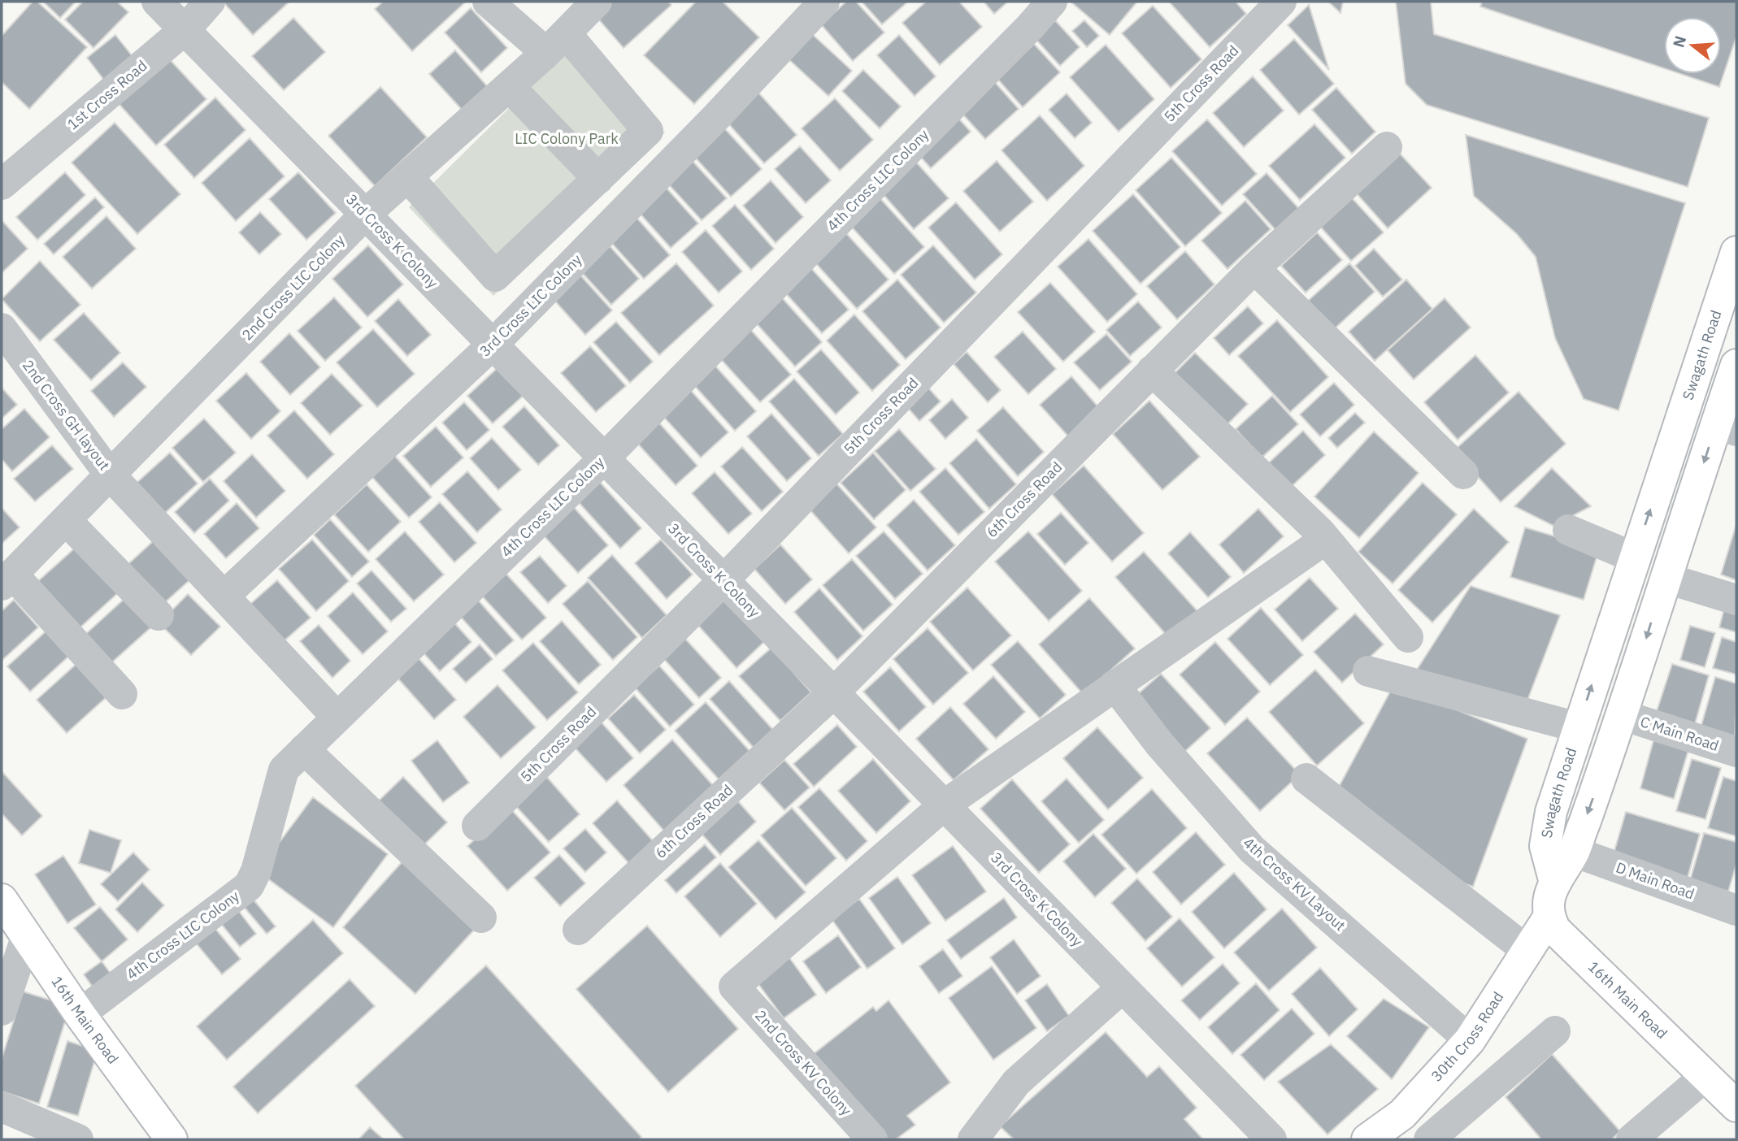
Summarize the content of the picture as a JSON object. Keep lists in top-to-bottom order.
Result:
{
  "streets": {
    "main road": ["Swagath Road", "16th Main Road", "30th Cross Road"],
    "street": [
      "5th Cross Road",
      "1st Cross Road",
      "4th Cross LIC Colony",
      "3rd Cross K Colony",
      "2nd Cross LIC Colony",
      "3rd Cross LIC Colony",
      "2nd Cross GH layout",
      "6th Cross Road",
      "C Main Road",
      "D Main Road",
      "4th Cross KV Layout",
      "2nd Cross KV Colony"
    ]
  },
  "crossings": [
    ["5th Cross Road", "3rd Cross K Colony"],
    ["1st Cross Road", "3rd Cross K Colony"],
    ["4th Cross LIC Colony", "3rd Cross K Colony"],
    ["4th Cross LIC Colony", "2nd Cross GH layout"],
    ["4th Cross LIC Colony", "16th Main Road"],
    ["3rd Cross K Colony", "2nd Cross LIC Colony"],
    ["3rd Cross K Colony", "3rd Cross LIC Colony"],
    ["3rd Cross K Colony", "6th Cross Road"],
    ["3rd Cross K Colony", "2nd Cross KV Colony"],
    ["2nd Cross LIC Colony", "2nd Cross GH layout"],
    ["3rd Cross LIC Colony", "2nd Cross GH layout"],
    ["Swagath Road", "C Main Road"],
    ["Swagath Road", "D Main Road"],
    ["4th Cross KV Layout", "30th Cross Road"],
    ["16th Main Road", "30th Cross Road"]
  ],
  "parks": ["LIC Colony Park"],
  "north": "left"
}
